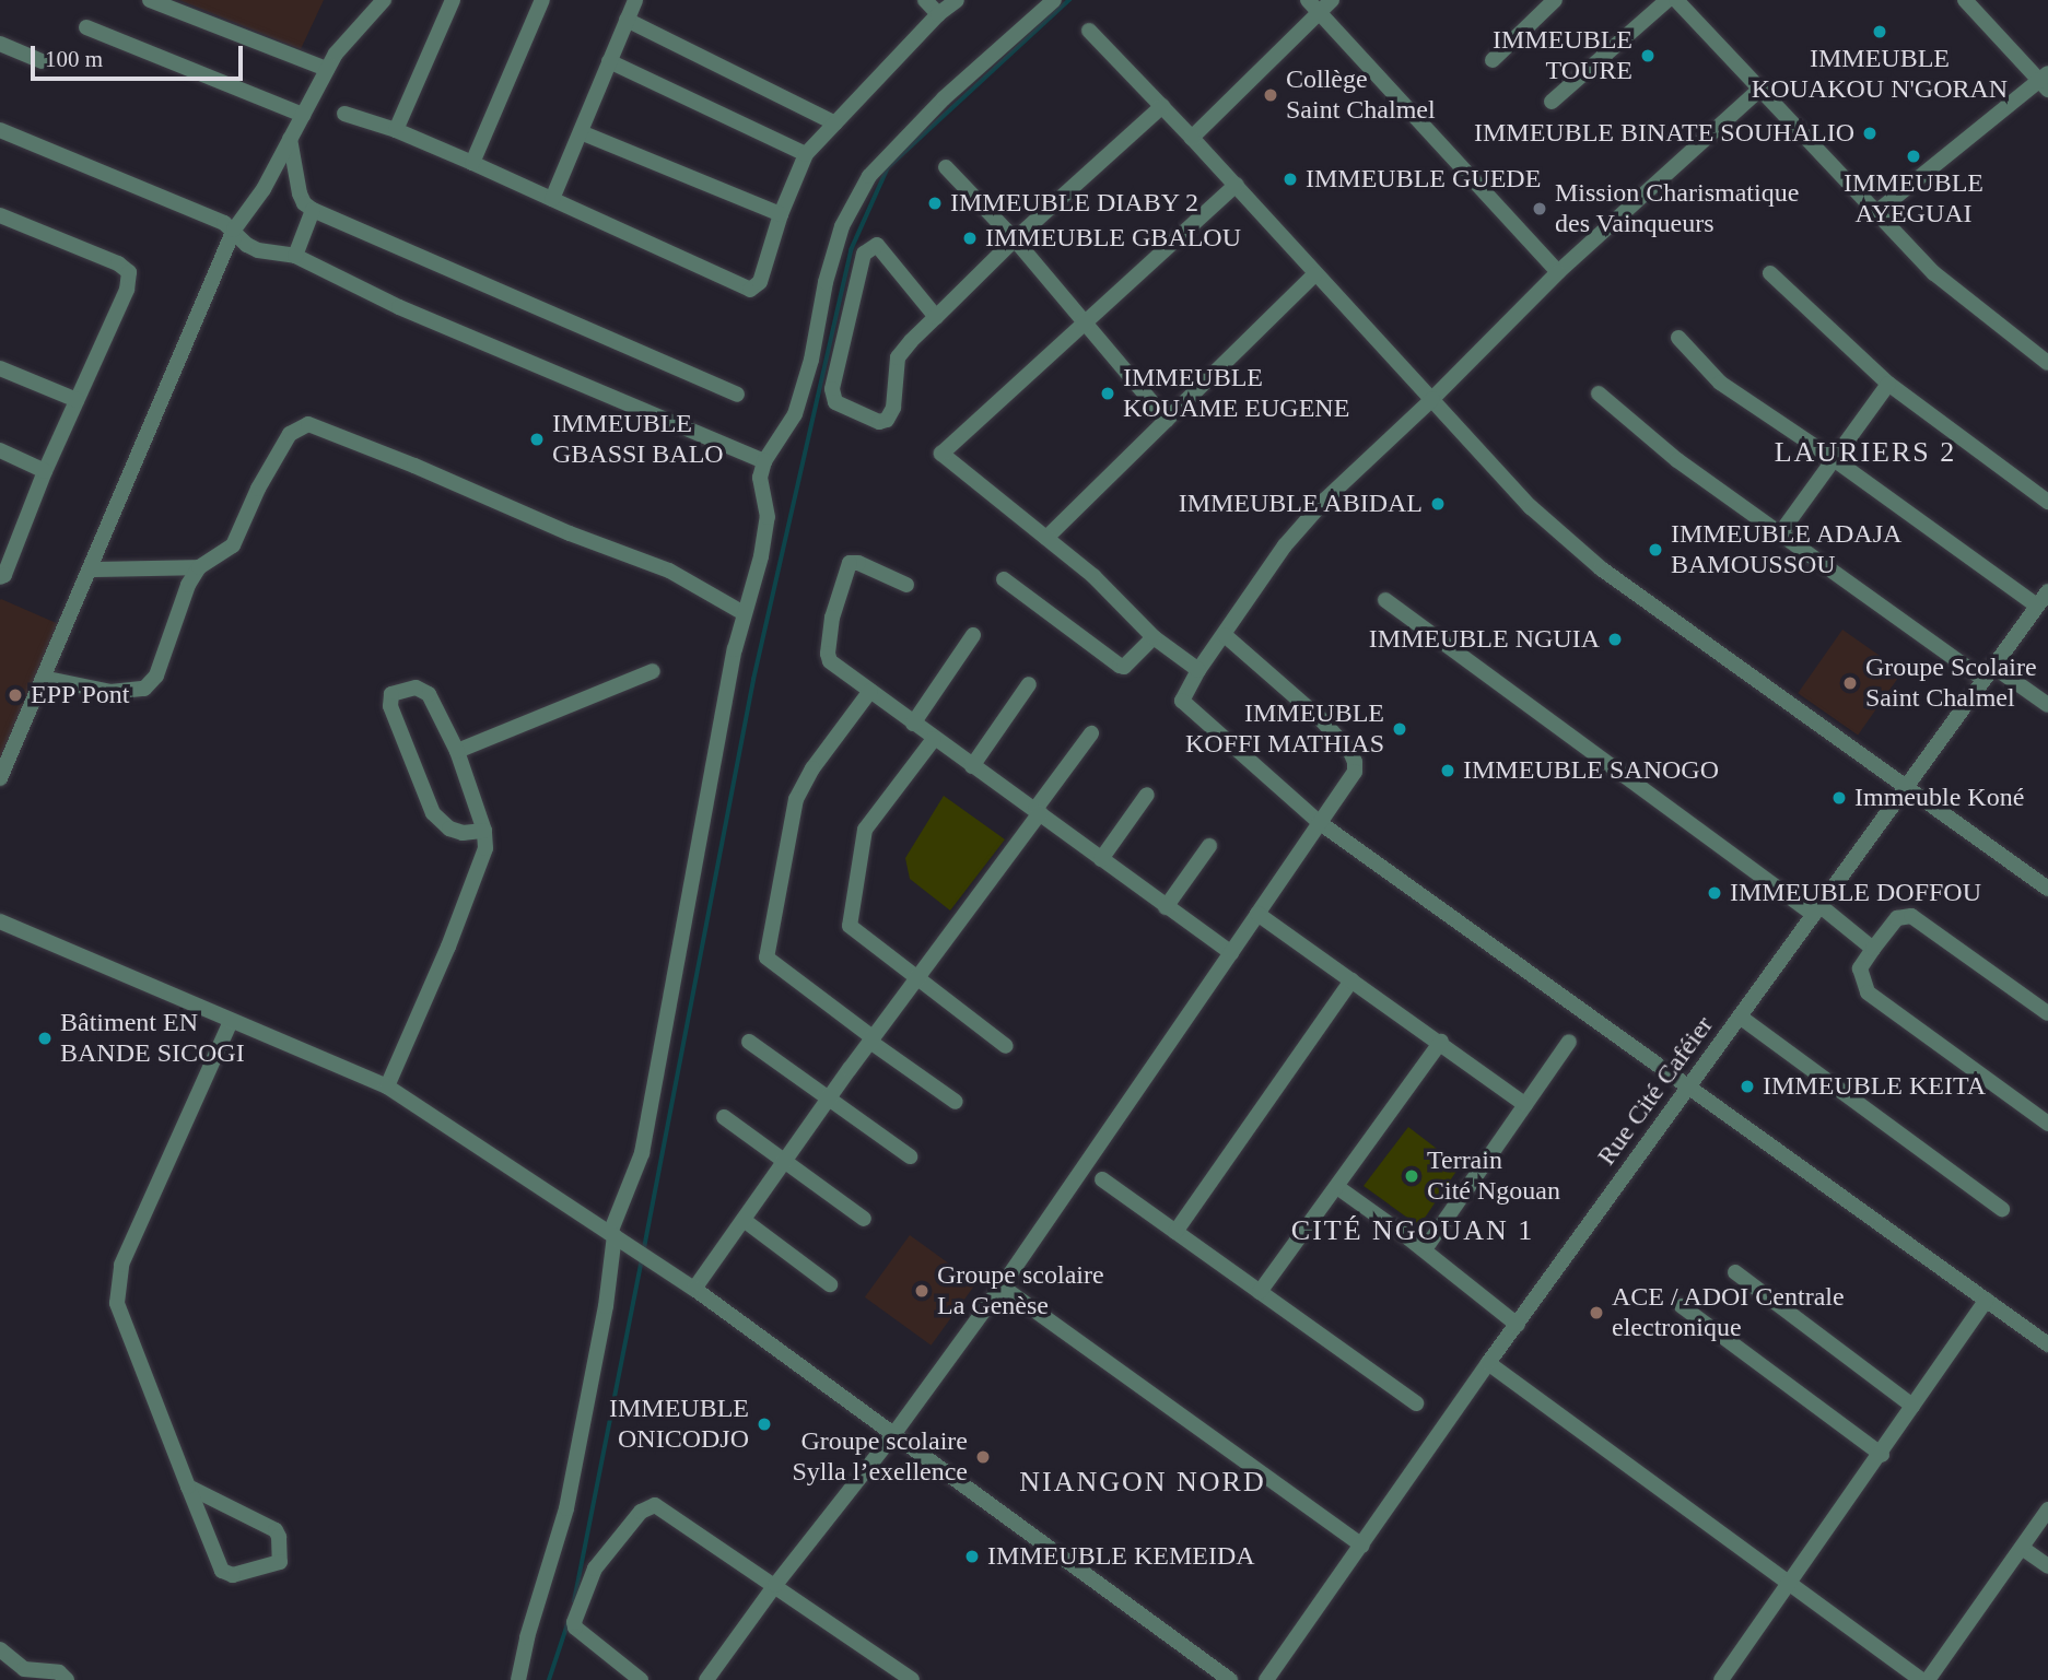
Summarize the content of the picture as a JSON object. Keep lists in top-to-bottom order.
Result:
{
  "streets": {
    "street": ["Rue Cité Caféier"]
  },
  "districts": ["LAURIERS 2", "CITÉ NGOUAN 1", "NIANGON NORD"],
  "places": [
    "IMMEUBLE KOUAKOU N'GORAN",
    "IMMEUBLE TOURE",
    "Collège Saint Chalmel",
    "IMMEUBLE BINATE SOUHALIO",
    "IMMEUBLE AYEGUAI",
    "IMMEUBLE GUEDE",
    "IMMEUBLE DIABY 2",
    "Mission Charismatique des Vainqueurs",
    "IMMEUBLE GBALOU",
    "IMMEUBLE KOUAME EUGENE",
    "IMMEUBLE GBASSI BALO",
    "IMMEUBLE ABIDAL",
    "IMMEUBLE ADAJA BAMOUSSOU",
    "IMMEUBLE NGUIA",
    "Groupe Scolaire Saint Chalmel",
    "EPP Pont",
    "IMMEUBLE KOFFI MATHIAS",
    "IMMEUBLE SANOGO",
    "Immeuble Koné",
    "IMMEUBLE DOFFOU",
    "Bâtiment EN BANDE SICOGI",
    "IMMEUBLE KEITA",
    "Terrain Cité Ngouan",
    "Groupe scolaire La Genèse",
    "ACE / ADOI Centrale electronique",
    "IMMEUBLE ONICODJO",
    "Groupe scolaire Sylla l’exellence",
    "IMMEUBLE KEMEIDA"
  ],
  "scale_bar": "100 m"
}
